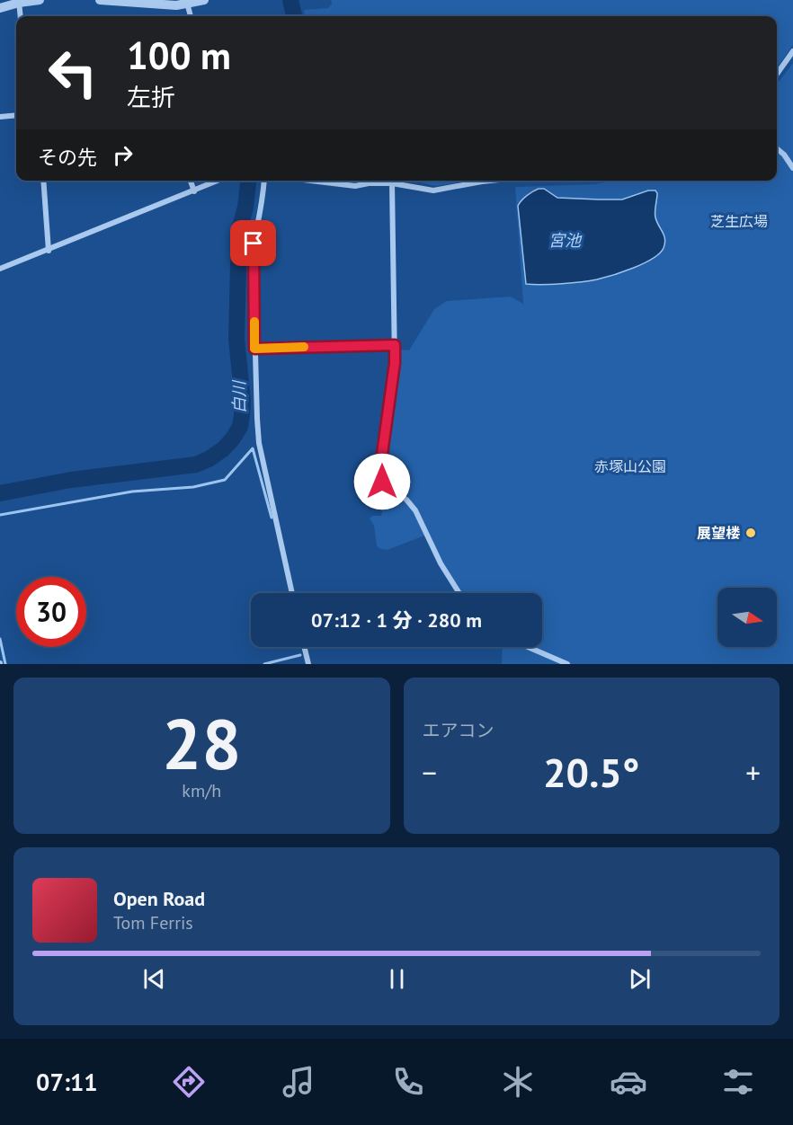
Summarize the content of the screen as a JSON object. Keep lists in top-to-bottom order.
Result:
{
  "water": ["宮池", "白川"],
  "parks": ["芝生広場", "赤塚山公園"],
  "places": ["展望楼"],
  "north": "right",
  "page": {
    "turn": ["100 m", "左折"],
    "then": "その先",
    "limit": "30",
    "trip": "07:12 · 1 分 · 280 m",
    "tile": [
      ["28", "km/h"],
      "エアコン"
    ],
    "heat": ["−", "20.5°", "+"],
    "song": ["Open Road", "Tom Ferris"],
    "tabs": "07:11"
  }
}
